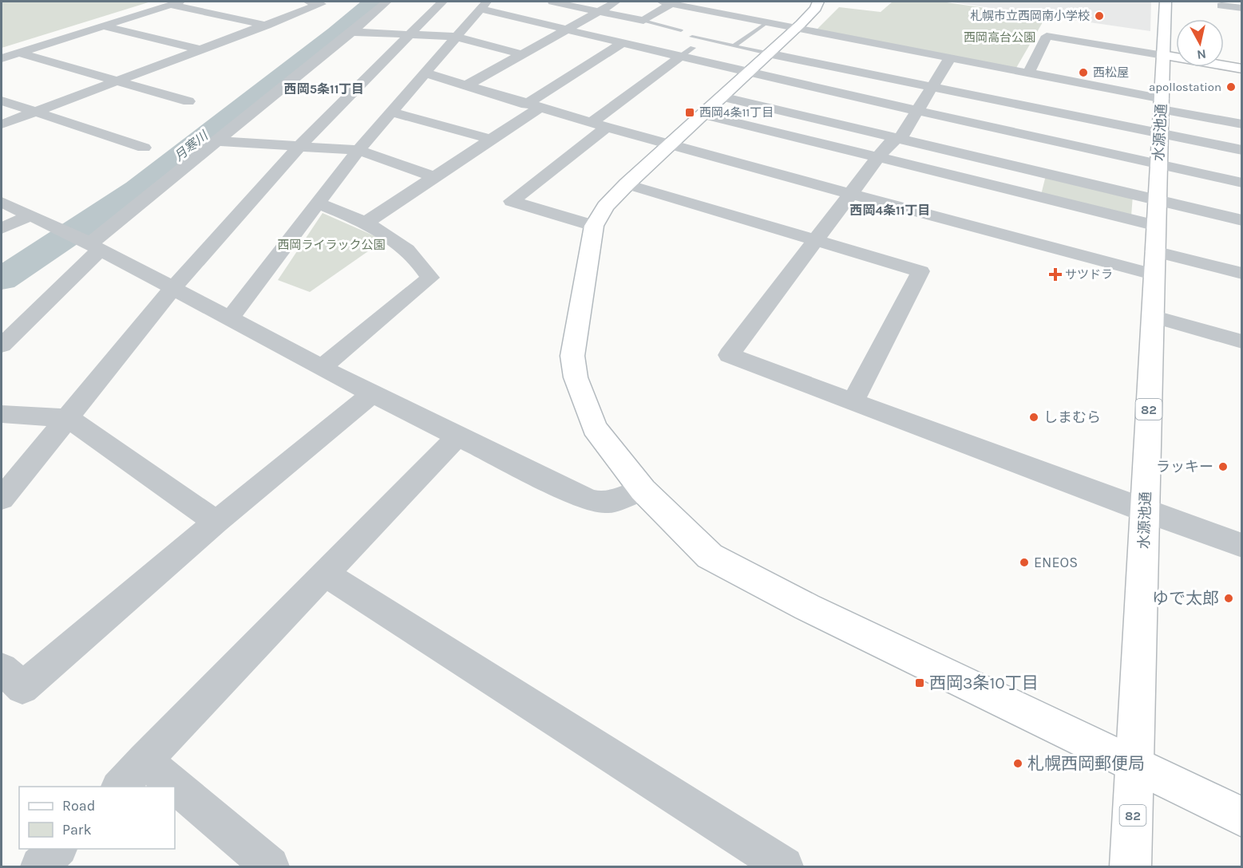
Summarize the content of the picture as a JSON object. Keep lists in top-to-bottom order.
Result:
{
  "streets": {
    "street": ["水源池通", "82"]
  },
  "districts": ["西岡5条11丁目", "西岡4条11丁目"],
  "water": ["月寒川"],
  "parks": ["西岡高台公園", "西岡ライラック公園"],
  "places": {
    "other": [
      "札幌市立西岡南小学校",
      "西松屋",
      "apollostation",
      "しまむら",
      "ラッキー",
      "ENEOS",
      "ゆで太郎",
      "札幌西岡郵便局"
    ],
    "transit": ["西岡4条11丁目", "西岡3条10丁目"],
    "health": ["サツドラ"]
  },
  "legend": ["Road", "Park"],
  "north": "bottom"
}
